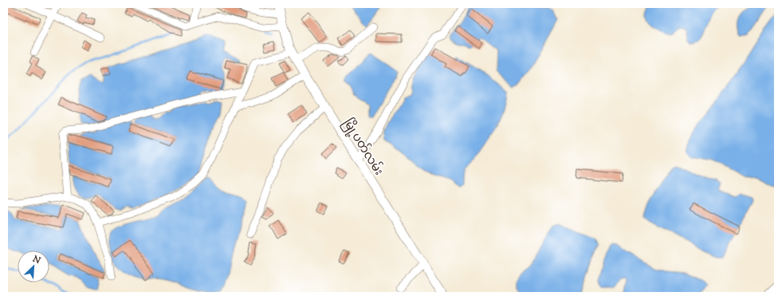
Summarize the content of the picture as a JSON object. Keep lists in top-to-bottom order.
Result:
{
  "streets": {
    "main road": ["မြို့ပတ်လမ်း"]
  },
  "north": "top right"
}
